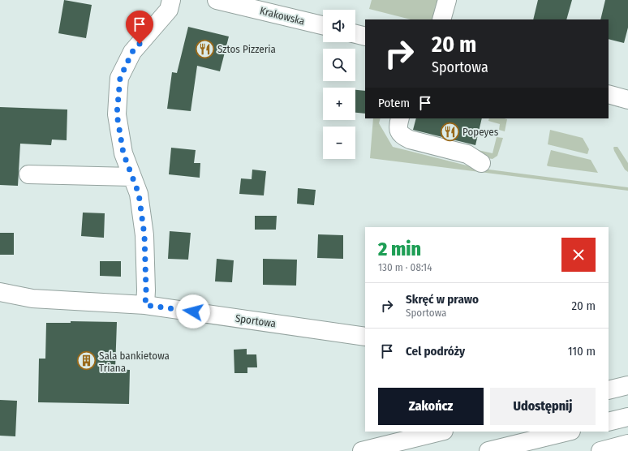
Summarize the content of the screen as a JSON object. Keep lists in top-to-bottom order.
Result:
{
  "streets": {
    "main road": ["Krakowska", "Sportowa"]
  },
  "places": {
    "restaurant": ["Sztos Pizzeria", "Popeyes"],
    "building": ["Sala bankietowa Triana"]
  },
  "page": {
    "map_buttons": ["+", "−"],
    "turn": ["20 m", "Sportowa"],
    "then": "Potem",
    "heading": ["2 min", "130 m · 08:14"],
    "list": [
      {
        "name": "Skręć w prawo",
        "note": "Sportowa",
        "value": "20 m"
      },
      {
        "name": "Cel podróży",
        "value": "110 m"
      }
    ],
    "buttons": ["Zakończ", "Udostępnij"]
  }
}
